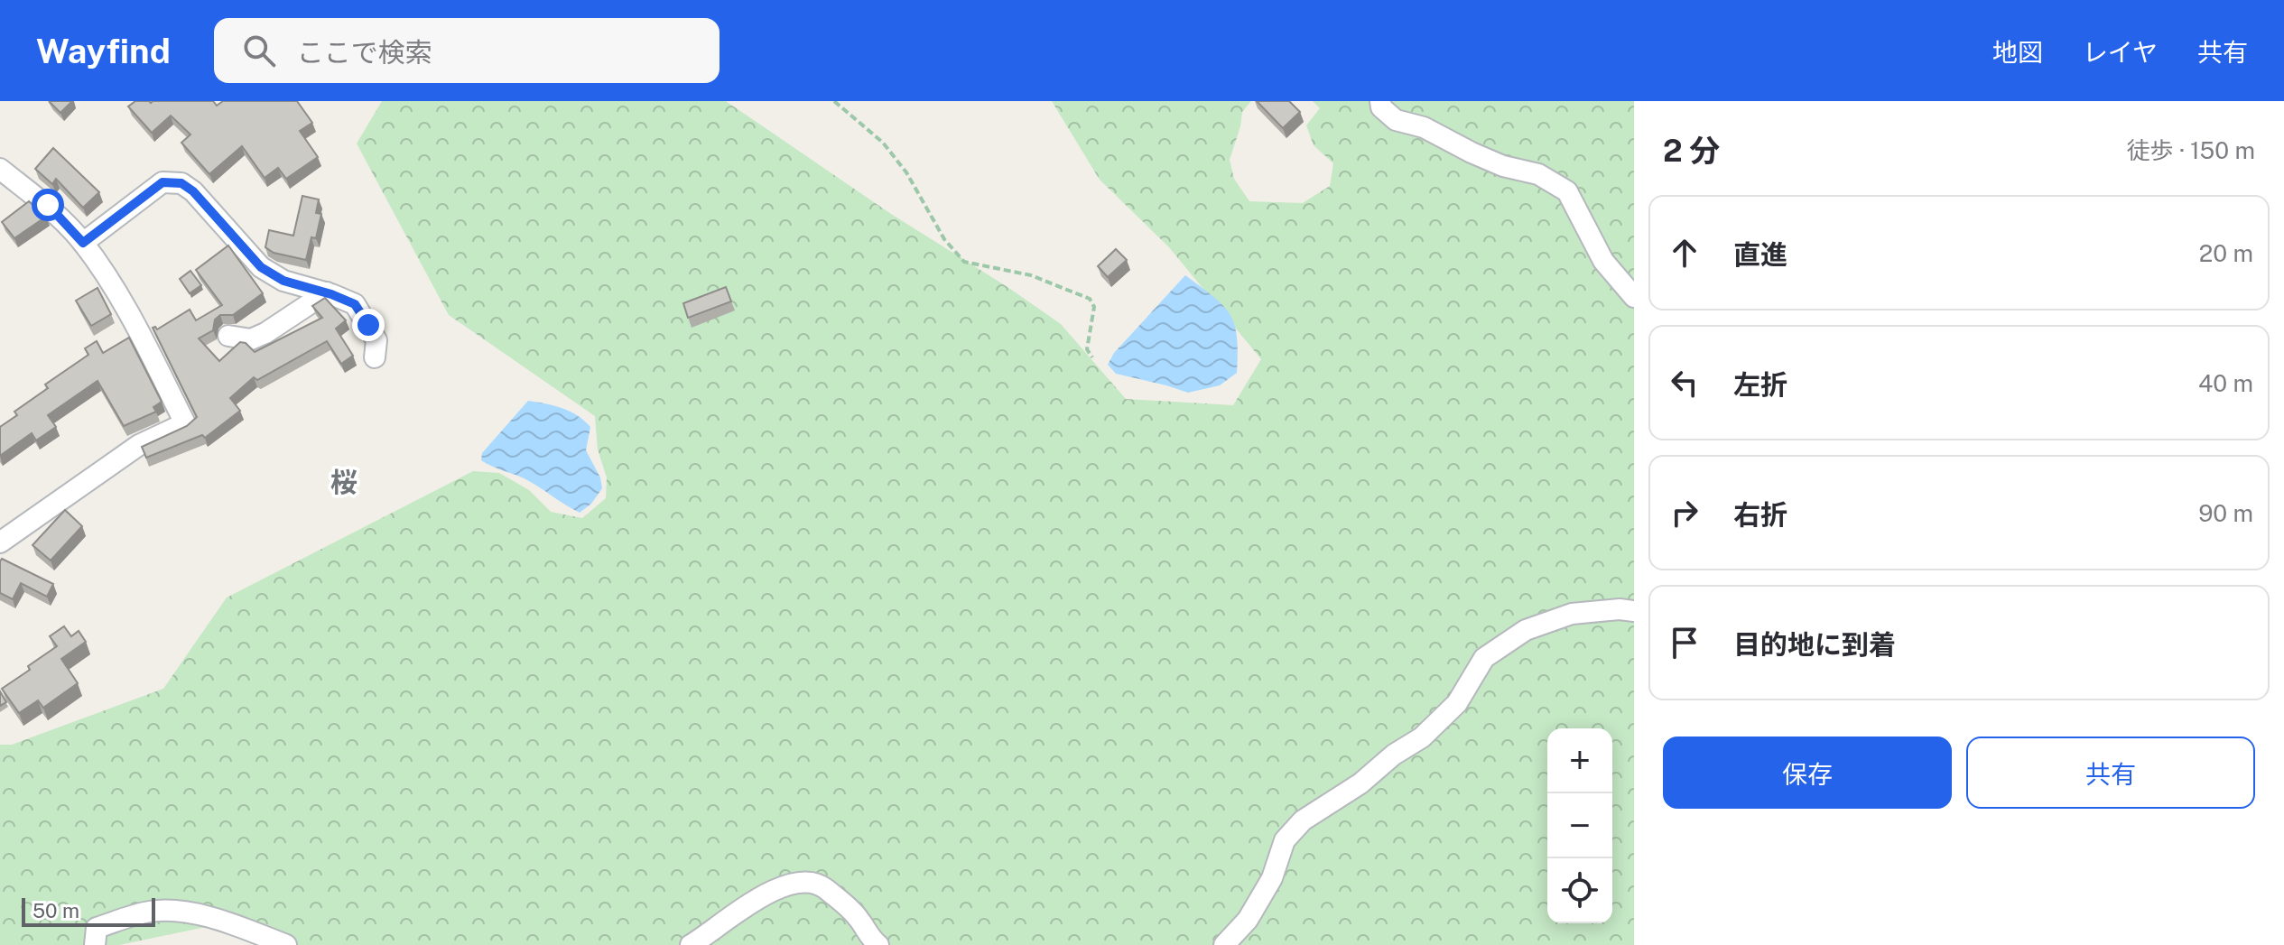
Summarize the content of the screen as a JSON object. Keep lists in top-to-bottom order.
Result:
{
  "districts": ["桜"],
  "scale_bar": "50 m",
  "page": {
    "header": "Wayfind",
    "search": "ここで検索",
    "nav": ["地図", "レイヤ", "共有"],
    "heading": ["2 分", "徒歩 · 150 m"],
    "list": [
      ["直進", "20 m"],
      ["左折", "40 m"],
      ["右折", "90 m"],
      "目的地に到着"
    ],
    "buttons": ["保存", "共有"],
    "map_buttons": ["+", "−"],
    "scale": "50 m"
  }
}
